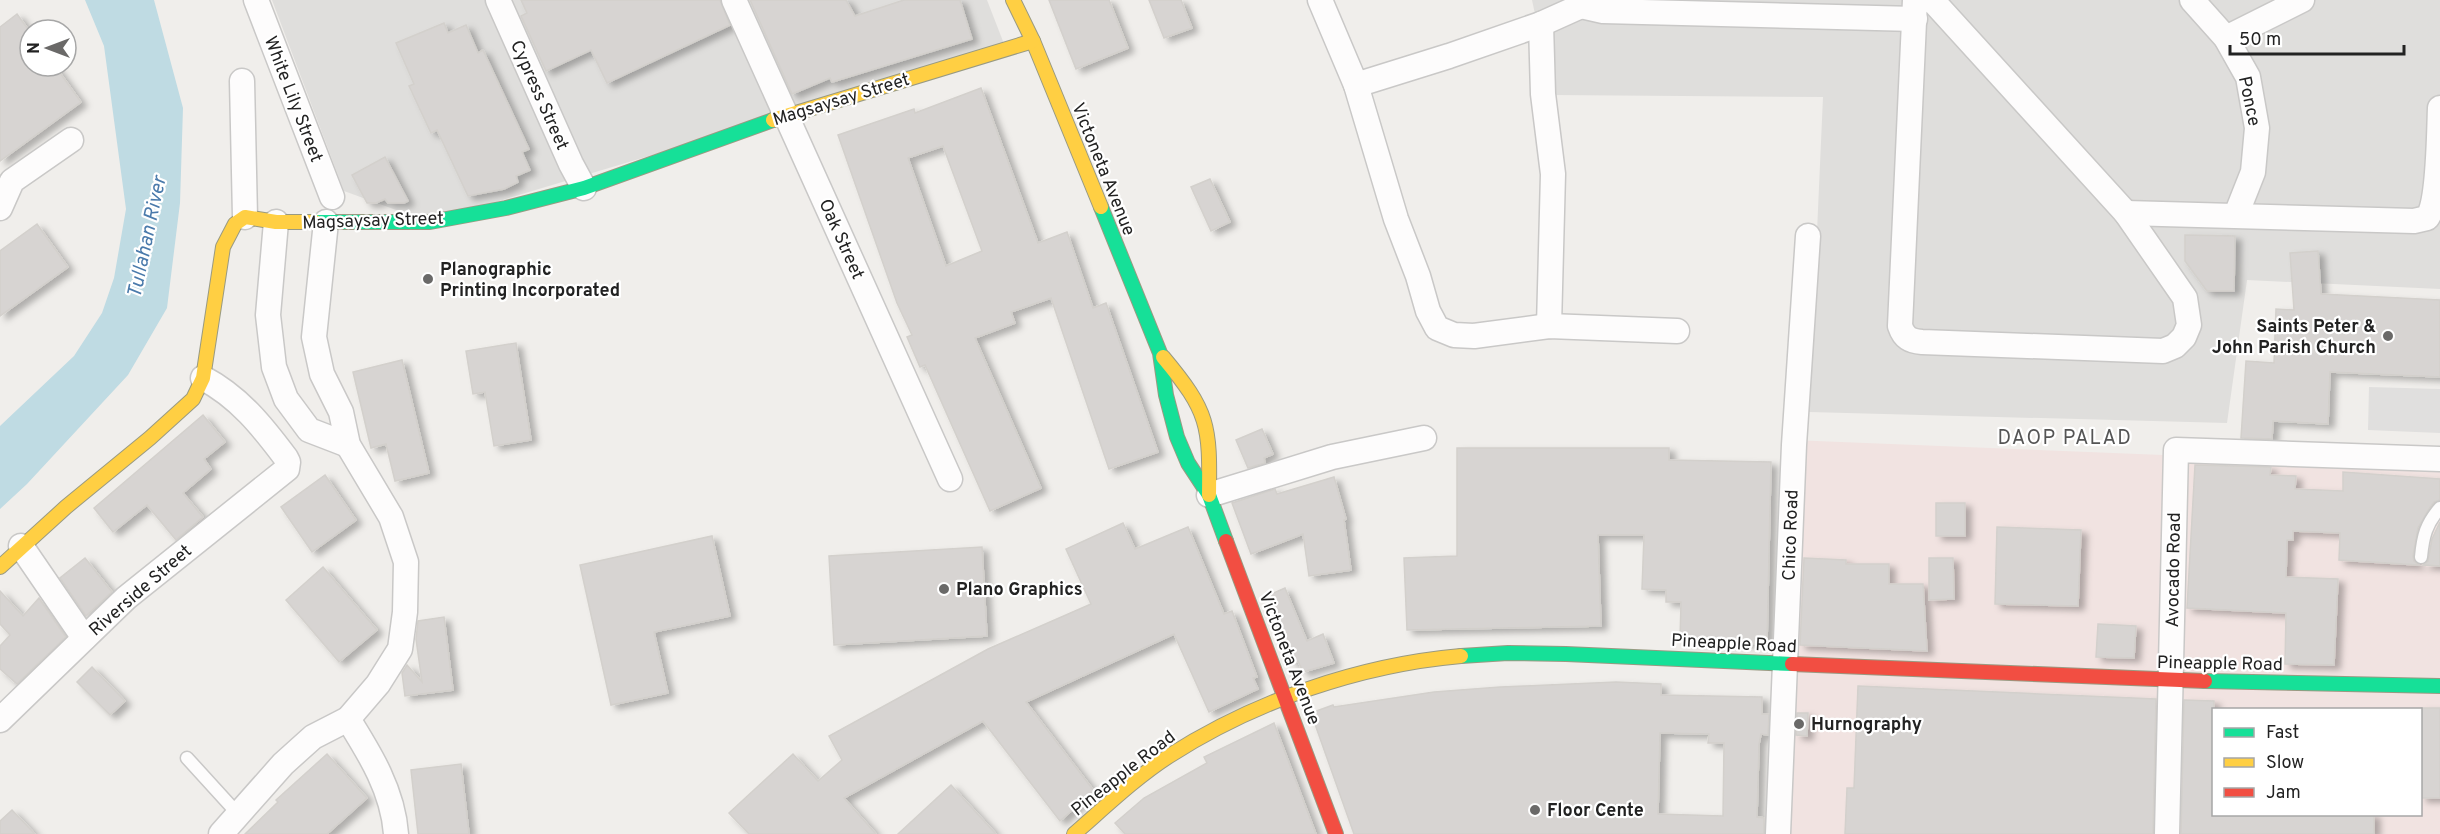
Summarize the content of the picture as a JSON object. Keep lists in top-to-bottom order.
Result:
{
  "streets": {
    "street": [
      "Cypress Street",
      "White Lily Street",
      "Magsaysay Street",
      "Ponce",
      "Victoneta Avenue",
      "Oak Street",
      "Chico Road",
      "Avocado Road",
      "Riverside Street",
      "Pineapple Road"
    ]
  },
  "crossings": [
    ["Cypress Street", "Magsaysay Street"],
    ["Magsaysay Street", "Victoneta Avenue"],
    ["Magsaysay Street", "Oak Street"],
    ["Victoneta Avenue", "Pineapple Road"],
    ["Chico Road", "Pineapple Road"],
    ["Avocado Road", "Pineapple Road"]
  ],
  "districts": ["DAOP PALAD"],
  "water": ["Tullahan River"],
  "places": [
    "Planographic Printing Incorporated",
    "Saints Peter & John Parish Church",
    "Plano Graphics",
    "Hurnography",
    "Floor Cente"
  ],
  "legend": ["Fast", "Slow", "Jam"],
  "scale_bar": "50 m",
  "north": "left"
}
